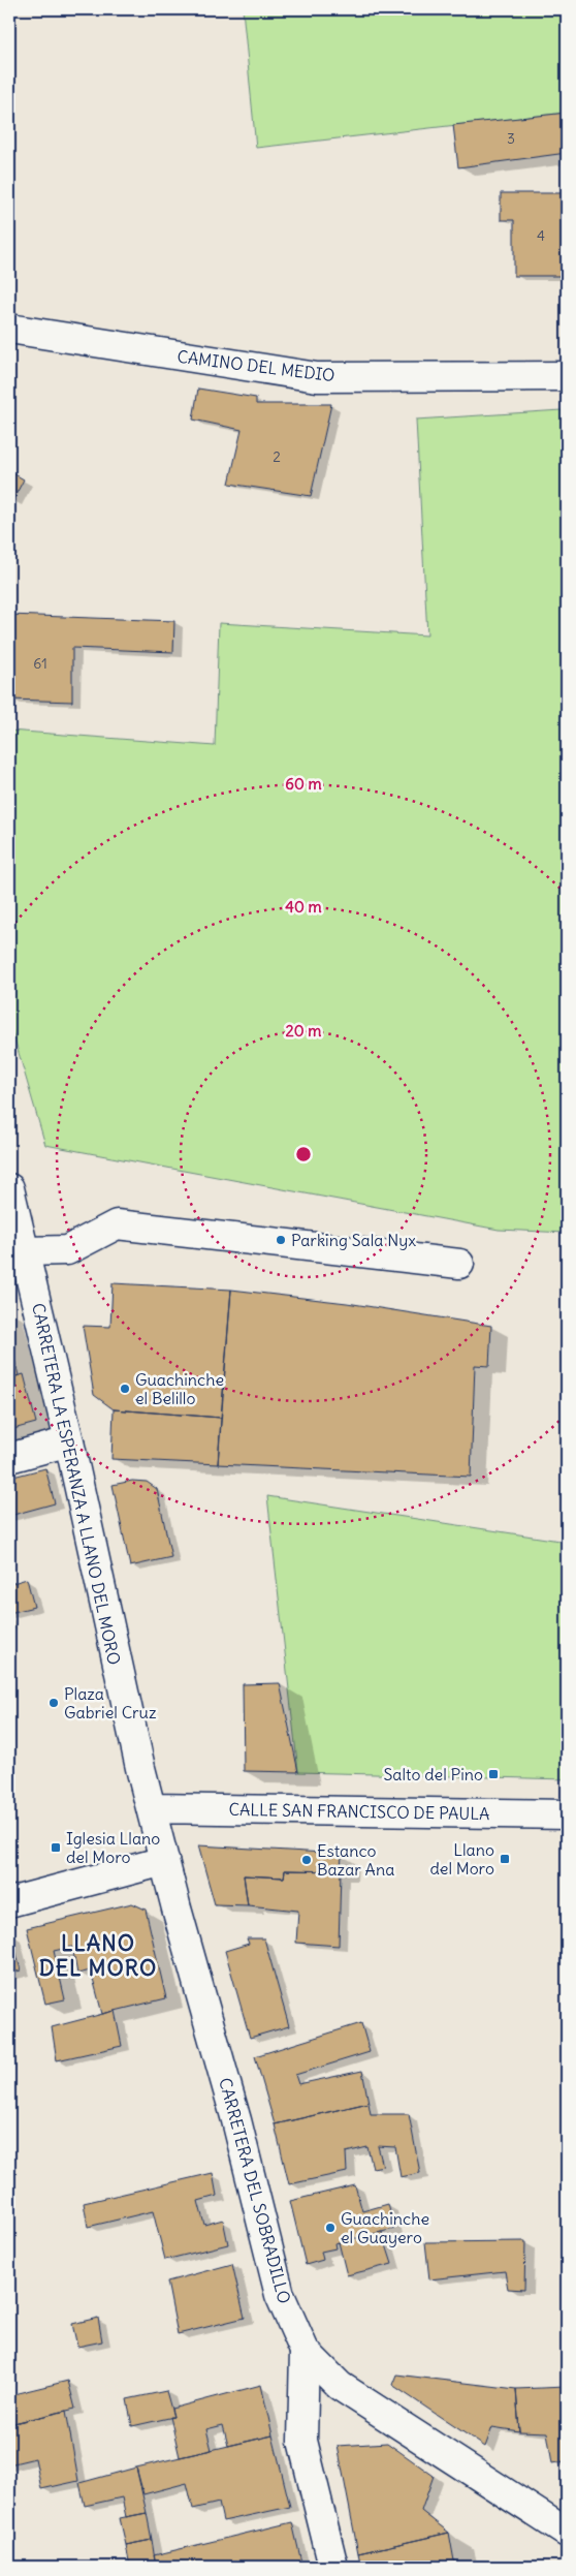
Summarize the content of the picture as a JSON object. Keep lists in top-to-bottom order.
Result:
{
  "streets": {
    "main road": [
      "CAMINO DEL MEDIO",
      "CARRETERA LA ESPERANZA A LLANO DEL MORO",
      "CALLE SAN FRANCISCO DE PAULA",
      "CARRETERA DEL SOBRADILLO"
    ]
  },
  "crossings": [
    ["CARRETERA LA ESPERANZA A LLANO DEL MORO", "CALLE SAN FRANCISCO DE PAULA"],
    ["CARRETERA LA ESPERANZA A LLANO DEL MORO", "CARRETERA DEL SOBRADILLO"],
    ["CALLE SAN FRANCISCO DE PAULA", "CARRETERA DEL SOBRADILLO"]
  ],
  "districts": ["LLANO DEL MORO"],
  "places": {
    "other": [
      "Parking Sala Nyx",
      "Guachinche el Belillo",
      "Plaza Gabriel Cruz",
      "Estanco Bazar Ana",
      "Guachinche el Guayero"
    ],
    "transit": ["Salto del Pino", "Iglesia Llano del Moro", "Llano del Moro"]
  },
  "house_numbers": [
    "3",
    "4",
    "2",
    "61"
  ],
  "rings": ["60 m", "40 m", "20 m"]
}
